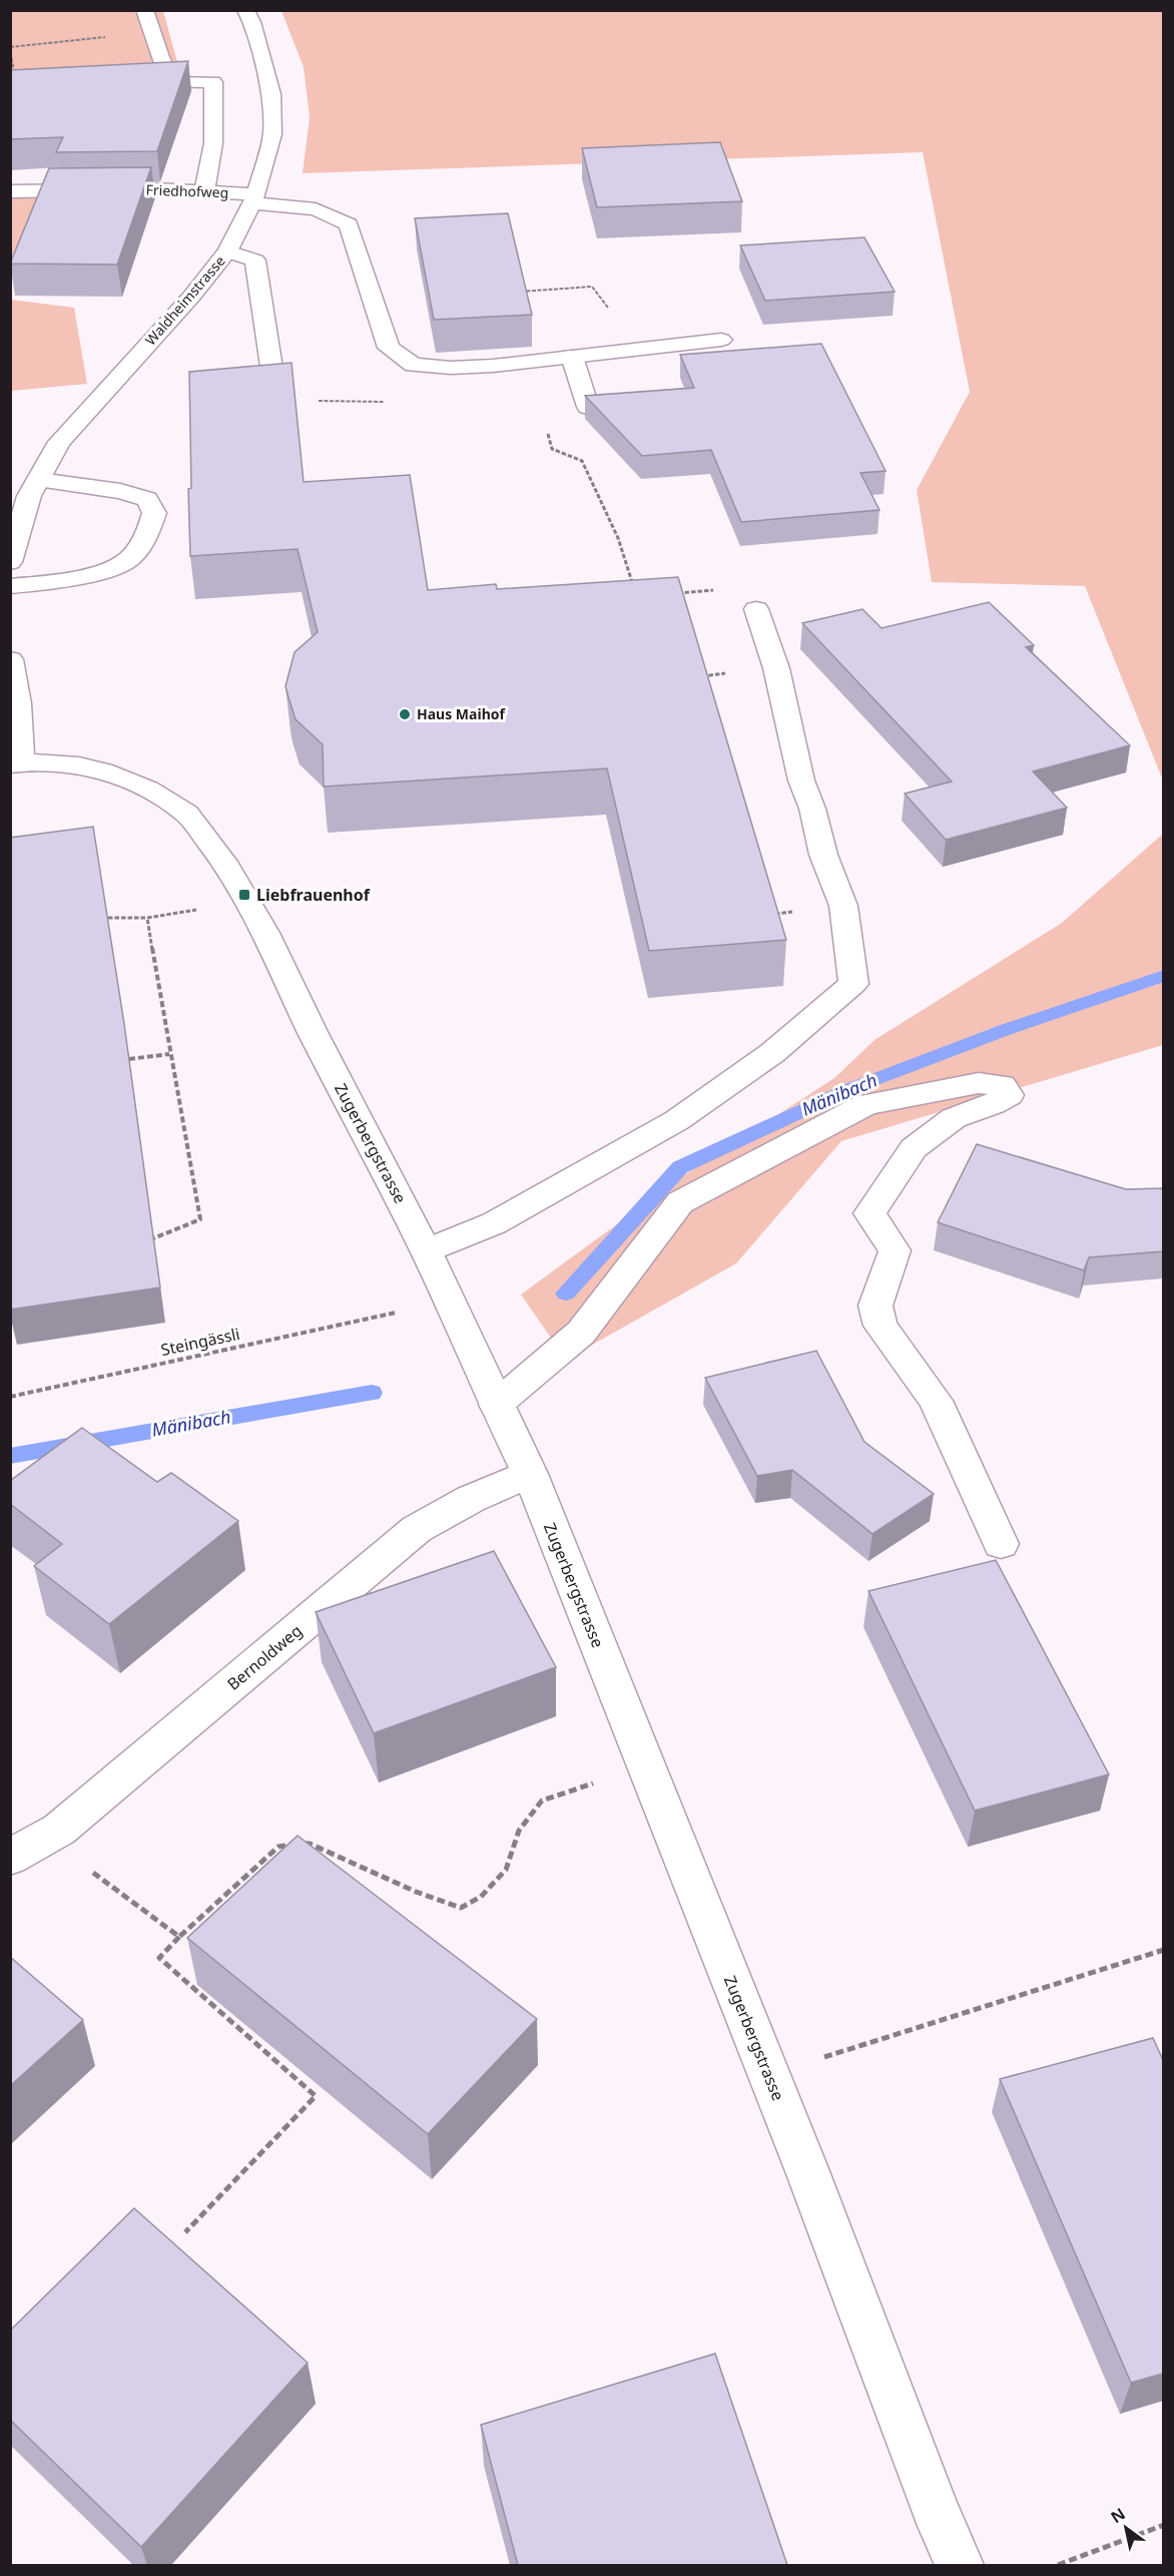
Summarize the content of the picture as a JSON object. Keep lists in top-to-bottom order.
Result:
{
  "streets": {
    "street": [
      "Friedhofweg",
      "Waldheimstrasse",
      "Zugerbergstrasse",
      "Bernoldweg"
    ],
    "path": ["Steingässli"]
  },
  "crossings": [
    ["Friedhofweg", "Waldheimstrasse"],
    ["Zugerbergstrasse", "Bernoldweg"]
  ],
  "water": ["Mänibach"],
  "places": {
    "other": ["Haus Maihof"],
    "transit": ["Liebfrauenhof"]
  },
  "north": "top left"
}
